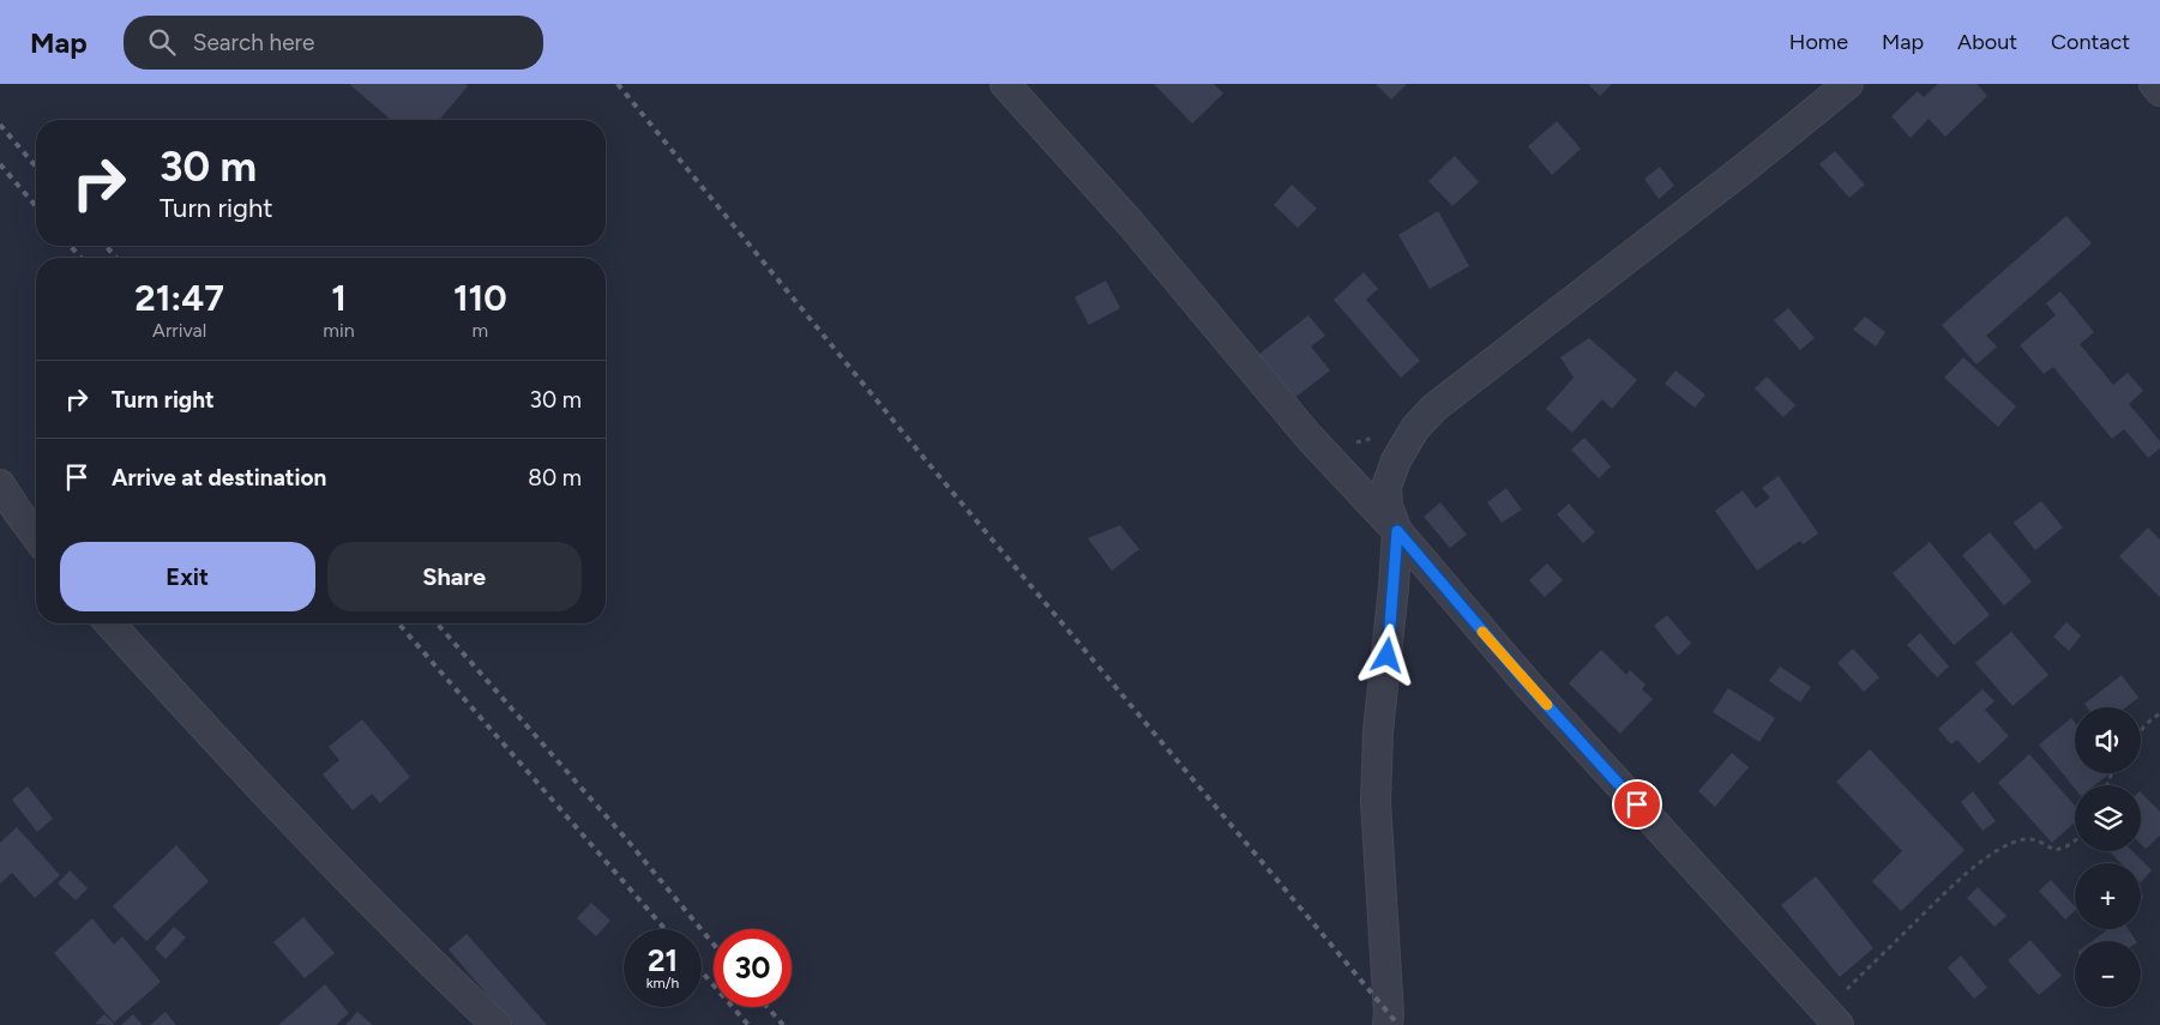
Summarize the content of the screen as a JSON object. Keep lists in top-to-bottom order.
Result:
{
  "page": {
    "header": "Map",
    "search": "Search here",
    "nav": [
      "Home",
      "Map",
      "About",
      "Contact"
    ],
    "turn": ["30 m", "Turn right"],
    "eta": [
      "21:47",
      "Arrival",
      "1",
      "min",
      "110",
      "m"
    ],
    "list": [
      {
        "name": "Turn right",
        "value": "30 m"
      },
      {
        "name": "Arrive at destination",
        "value": "80 m"
      }
    ],
    "buttons": ["Exit", "Share"],
    "map_buttons": ["+", "−"],
    "speed": "21 km/h",
    "limit": "30"
  }
}
